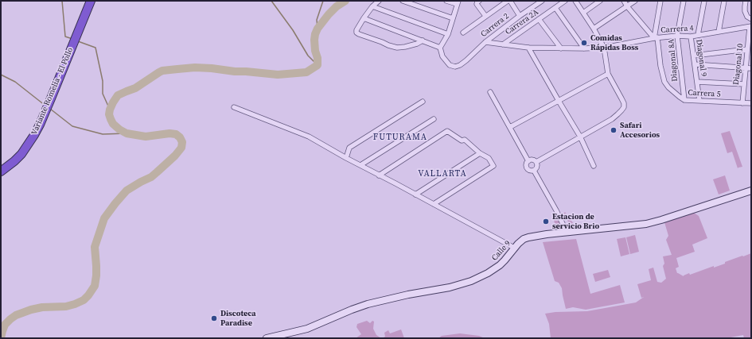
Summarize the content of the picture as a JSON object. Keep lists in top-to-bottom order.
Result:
{
  "streets": {
    "highway": ["Variante Romelia - El Pollo"],
    "main road": ["Calle 9"],
    "street": [
      "Carrera 2A",
      "Carrera 2",
      "Carrera 4",
      "Diagonal 9",
      "Diagonal 8A",
      "Diagonal 10",
      "Carrera 5"
    ]
  },
  "crossings": [
    ["Carrera 2A", "Carrera 4"],
    ["Carrera 2", "Carrera 4"],
    ["Carrera 4", "Diagonal 9"],
    ["Carrera 4", "Diagonal 8A"],
    ["Carrera 4", "Diagonal 10"],
    ["Carrera 4", "Carrera 5"],
    ["Diagonal 9", "Carrera 5"],
    ["Diagonal 8A", "Carrera 5"],
    ["Diagonal 10", "Carrera 5"]
  ],
  "districts": ["FUTURAMA", "VALLARTA"],
  "places": [
    "Comidas Rápidas Boss",
    "Safari Accesorios",
    "Estacion de servicio Brio",
    "Discoteca Paradise"
  ]
}
